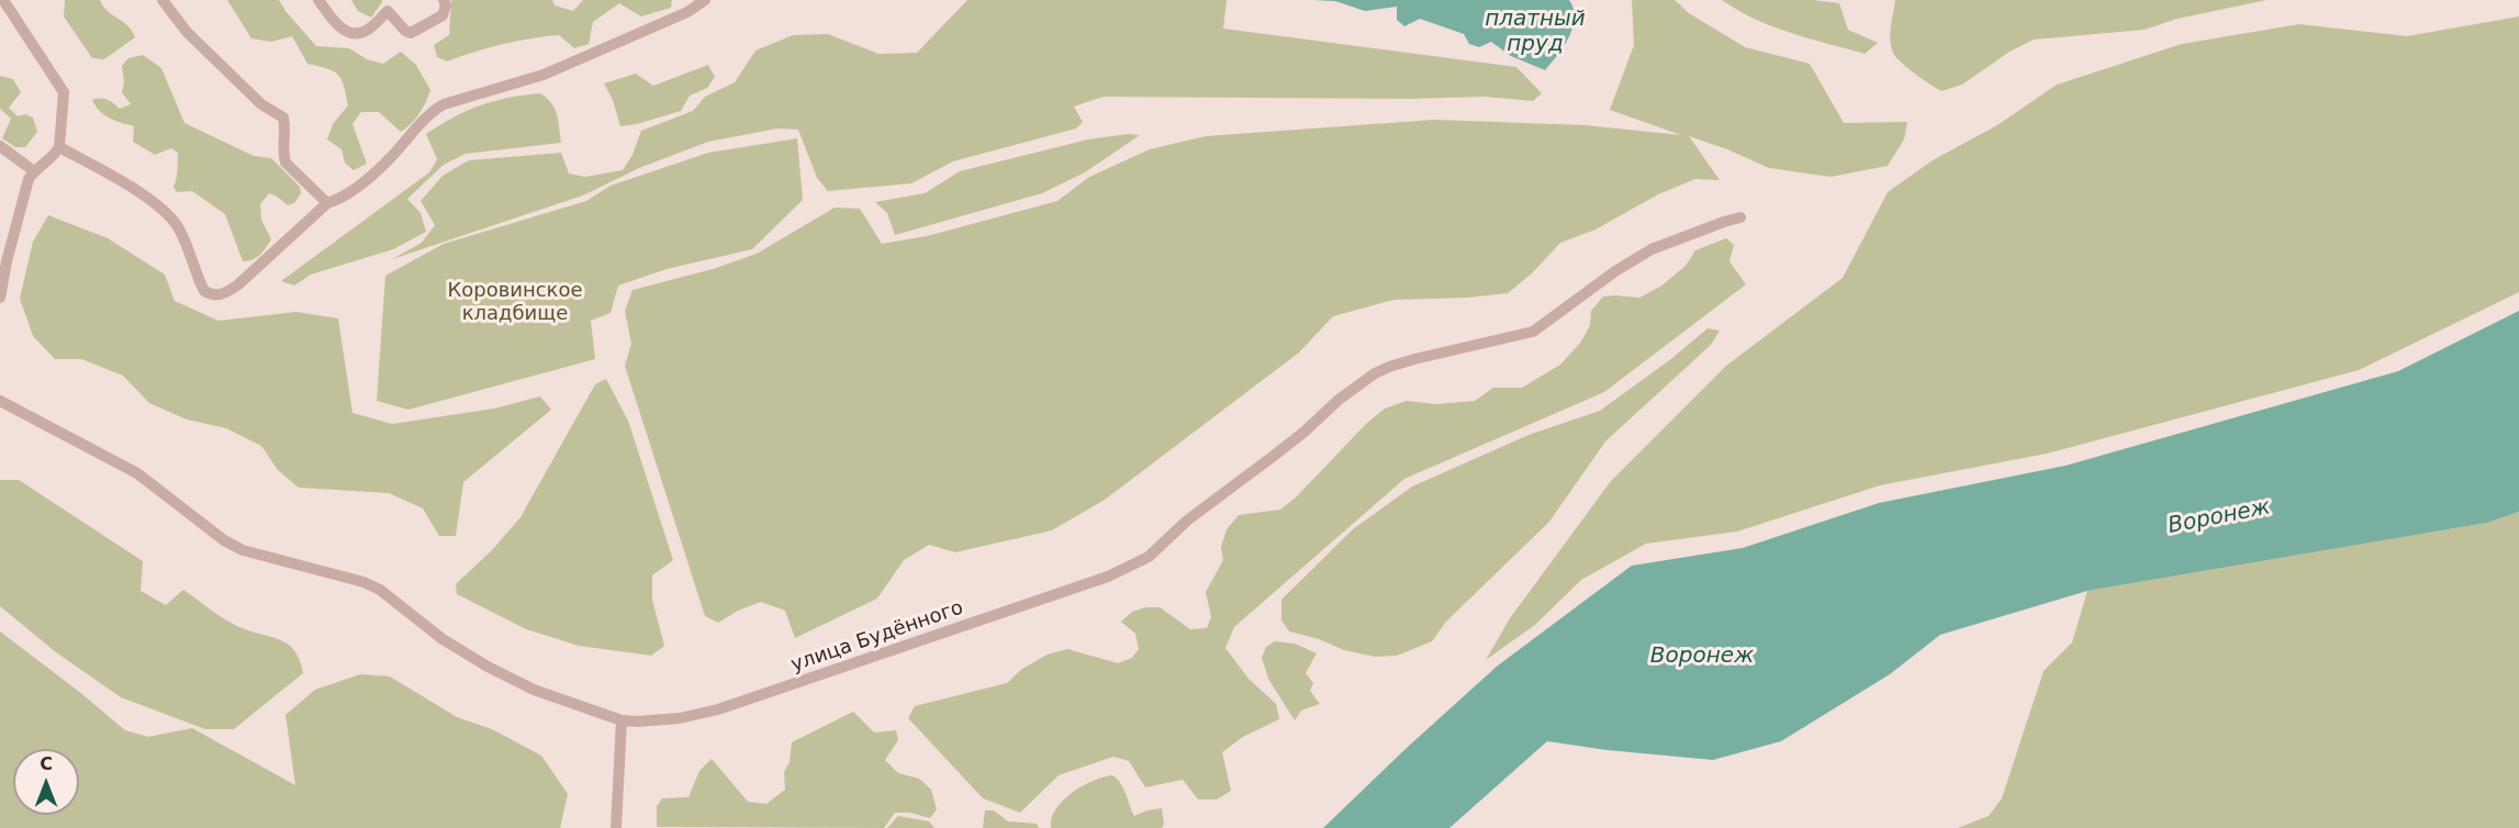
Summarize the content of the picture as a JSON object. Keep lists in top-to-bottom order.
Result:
{
  "streets": {
    "street": ["улица Будённого"]
  },
  "water": ["платный пруд", "Воронеж"],
  "parks": ["Коровинское кладбище"],
  "north": "top"
}
